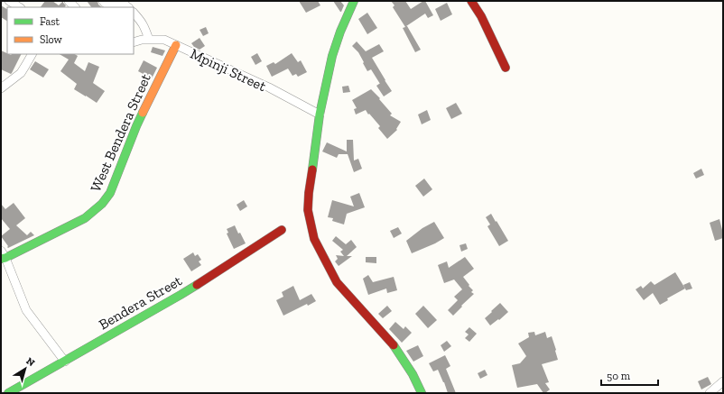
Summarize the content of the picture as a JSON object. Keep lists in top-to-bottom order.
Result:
{
  "streets": {
    "street": ["Mpinji Street", "West Bendera Street", "Bendera Street"]
  },
  "crossings": [
    ["Mpinji Street", "West Bendera Street"]
  ],
  "legend": ["Fast", "Slow"],
  "scale_bar": "50 m",
  "north": "top right"
}
